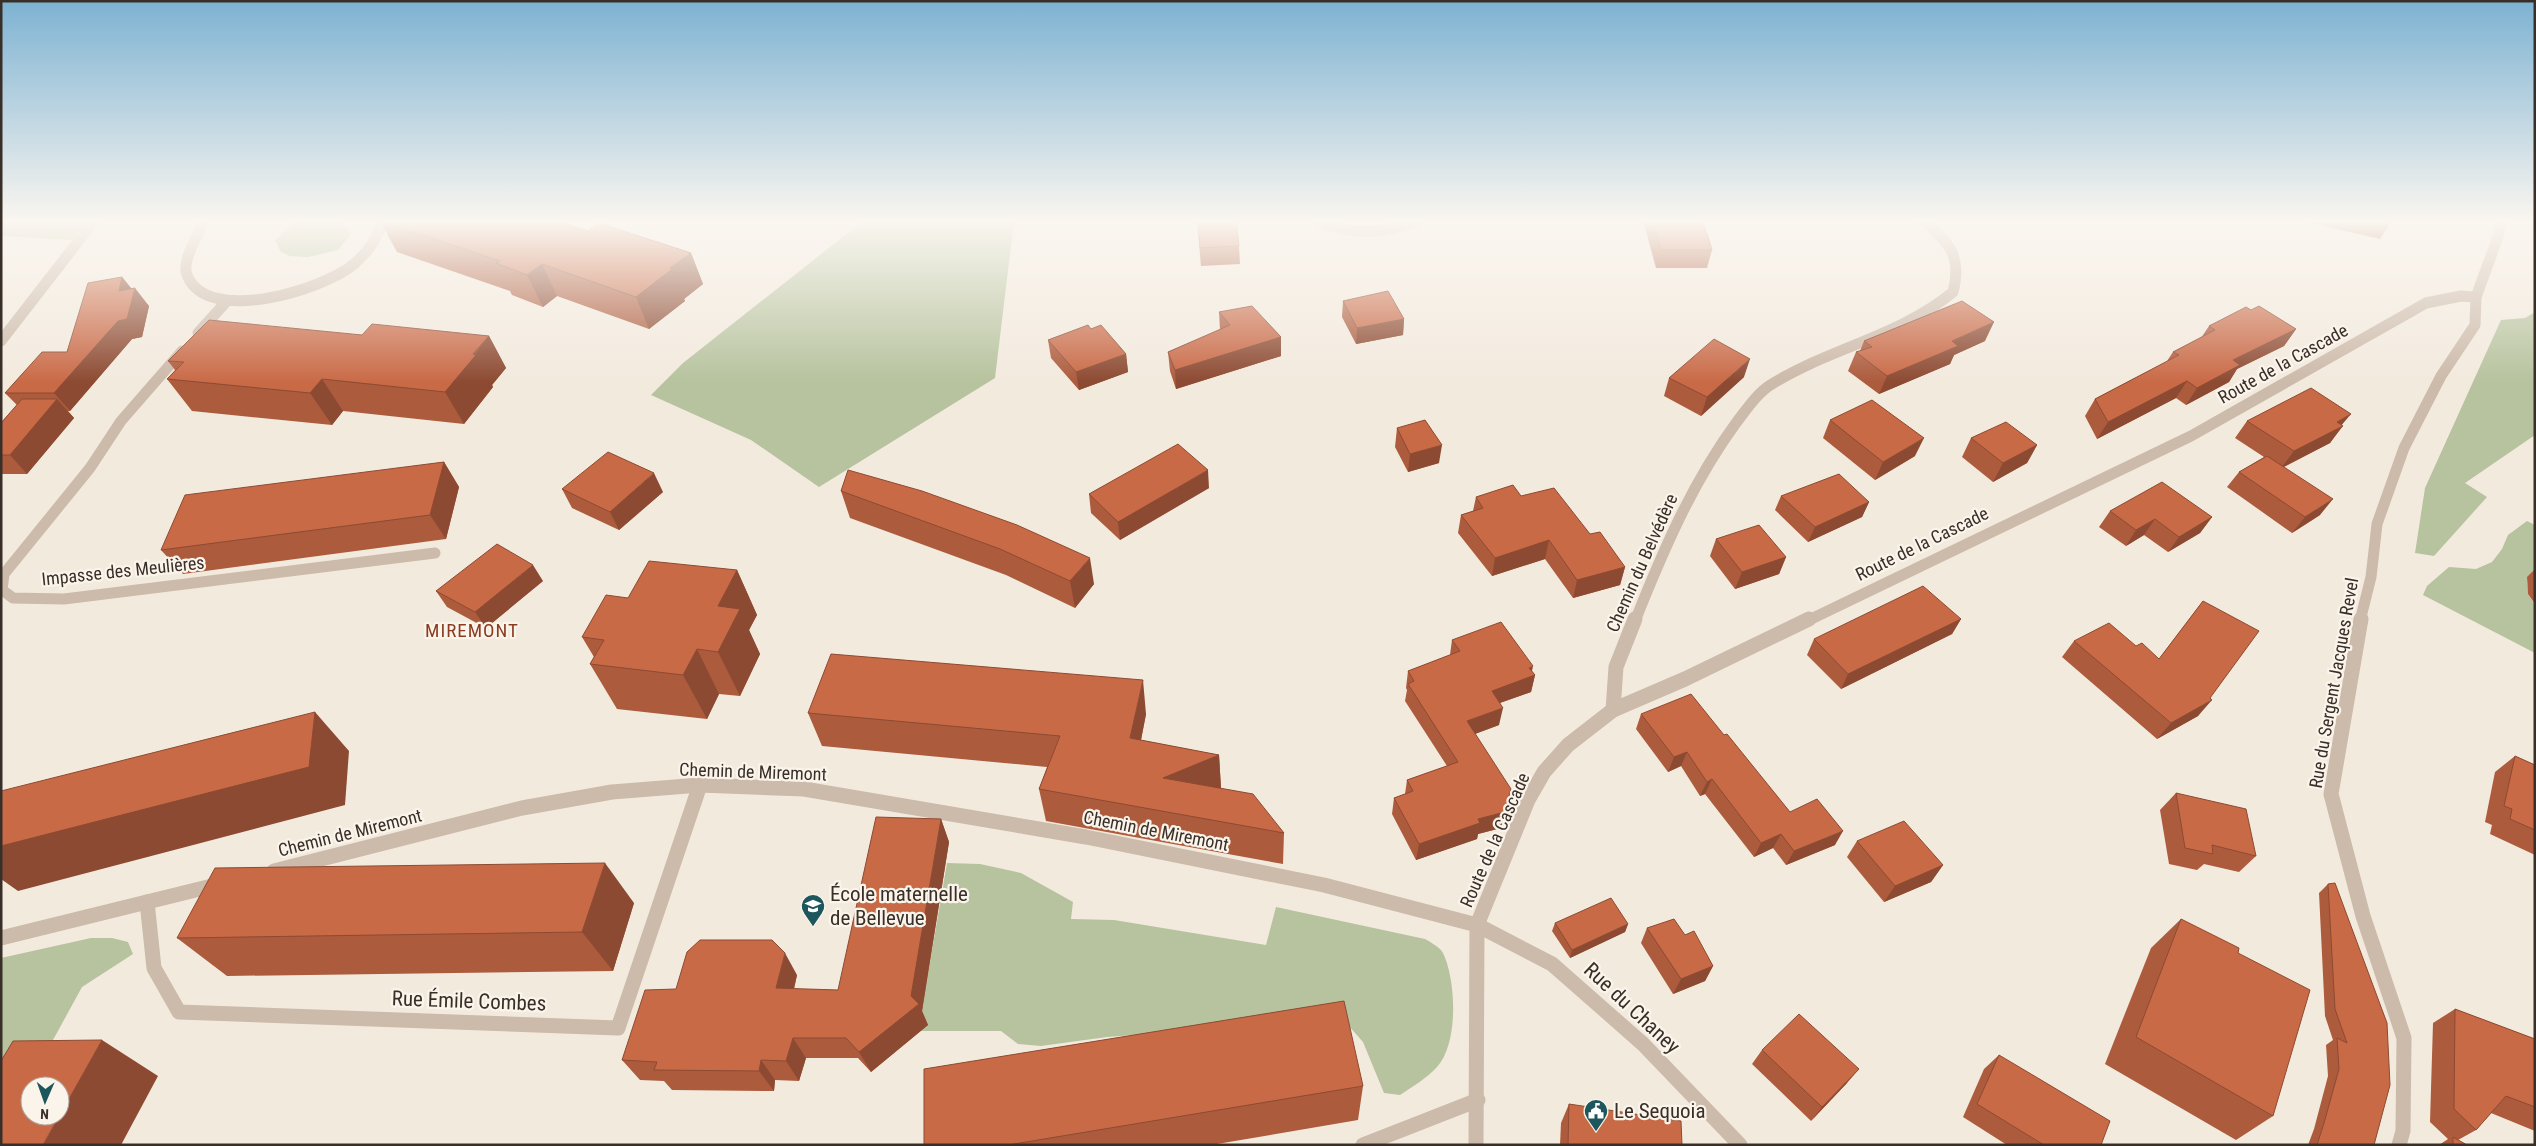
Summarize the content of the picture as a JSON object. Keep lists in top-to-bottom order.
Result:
{
  "streets": {
    "street": [
      "Route de la Cascade",
      "Chemin du Belvédère",
      "Impasse des Meulières",
      "Rue du Sergent Jacques Revel",
      "Chemin de Miremont",
      "Rue Émile Combes",
      "Rue du Chaney"
    ]
  },
  "crossings": [
    ["Route de la Cascade", "Chemin du Belvédère"],
    ["Route de la Cascade", "Rue du Sergent Jacques Revel"],
    ["Route de la Cascade", "Chemin de Miremont"],
    ["Route de la Cascade", "Rue du Chaney"],
    ["Chemin de Miremont", "Rue Émile Combes"],
    ["Chemin de Miremont", "Rue du Chaney"]
  ],
  "districts": ["MIREMONT"],
  "places": {
    "school or university": ["École maternelle de Bellevue"],
    "public building": ["Le Sequoia"]
  },
  "north": "bottom"
}
